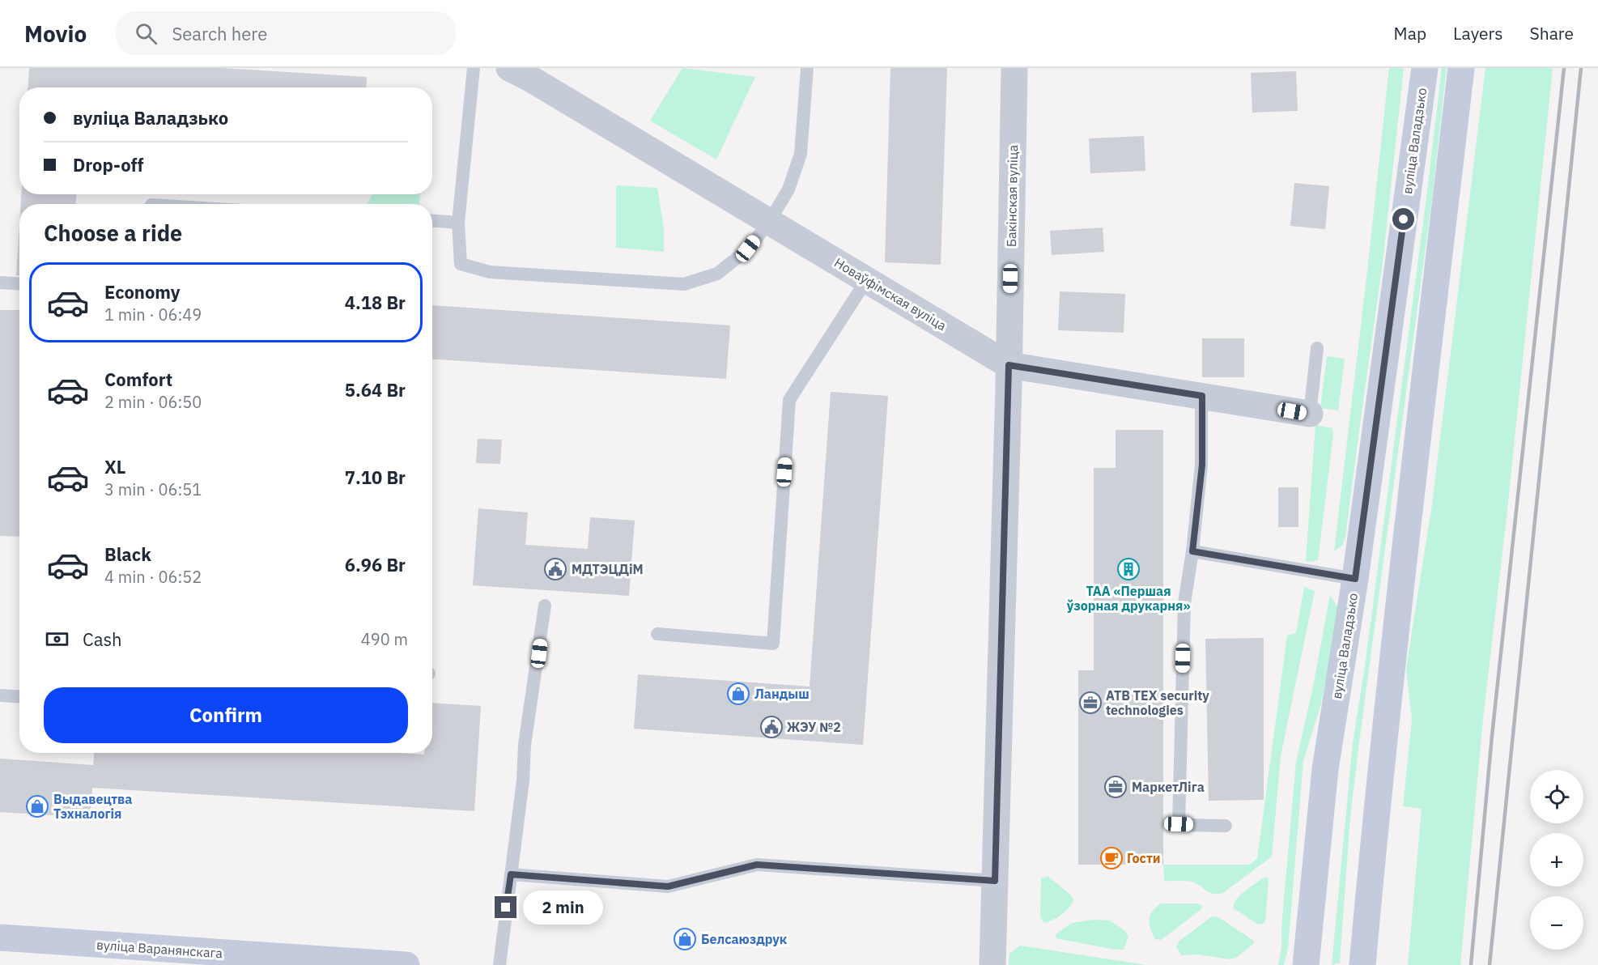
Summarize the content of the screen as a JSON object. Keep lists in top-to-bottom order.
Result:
{
  "streets": {
    "main road": ["вуліца Валадзько", "вуліца Варанянскага"],
    "street": ["Бакінская вуліца", "Новаўфімская вуліца"]
  },
  "crossings": [
    ["Бакінская вуліца", "Новаўфімская вуліца"]
  ],
  "places": {
    "public building": ["МДТЭЦДіМ", "ЖЭУ №2"],
    "building": ["ТАА «Першая ўзорная друкарня»"],
    "shop": ["Ландыш", "Выдавецтва Тэхналогія", "Белсаюздрук"],
    "office": ["ATB TEX security technologies", "МаркетЛіга"],
    "cafe": ["Гости"]
  },
  "page": {
    "header": "Movio",
    "search": "Search here",
    "nav": ["Map", "Layers", "Share"],
    "banner": ["вуліца Валадзько", "Drop-off"],
    "heading": "Choose a ride",
    "list": [
      {
        "name": "Economy",
        "note": "1 min · 06:49",
        "value": "4.18 Br"
      },
      {
        "name": "Comfort",
        "note": "2 min · 06:50",
        "value": "5.64 Br"
      },
      {
        "name": "XL",
        "note": "3 min · 06:51",
        "value": "7.10 Br"
      },
      {
        "name": "Black",
        "note": "4 min · 06:52",
        "value": "6.96 Br"
      }
    ],
    "pay": ["Cash", "490 m"],
    "buttons": "Confirm",
    "map_buttons": ["+", "−"],
    "bubble": "2 min"
  }
}
